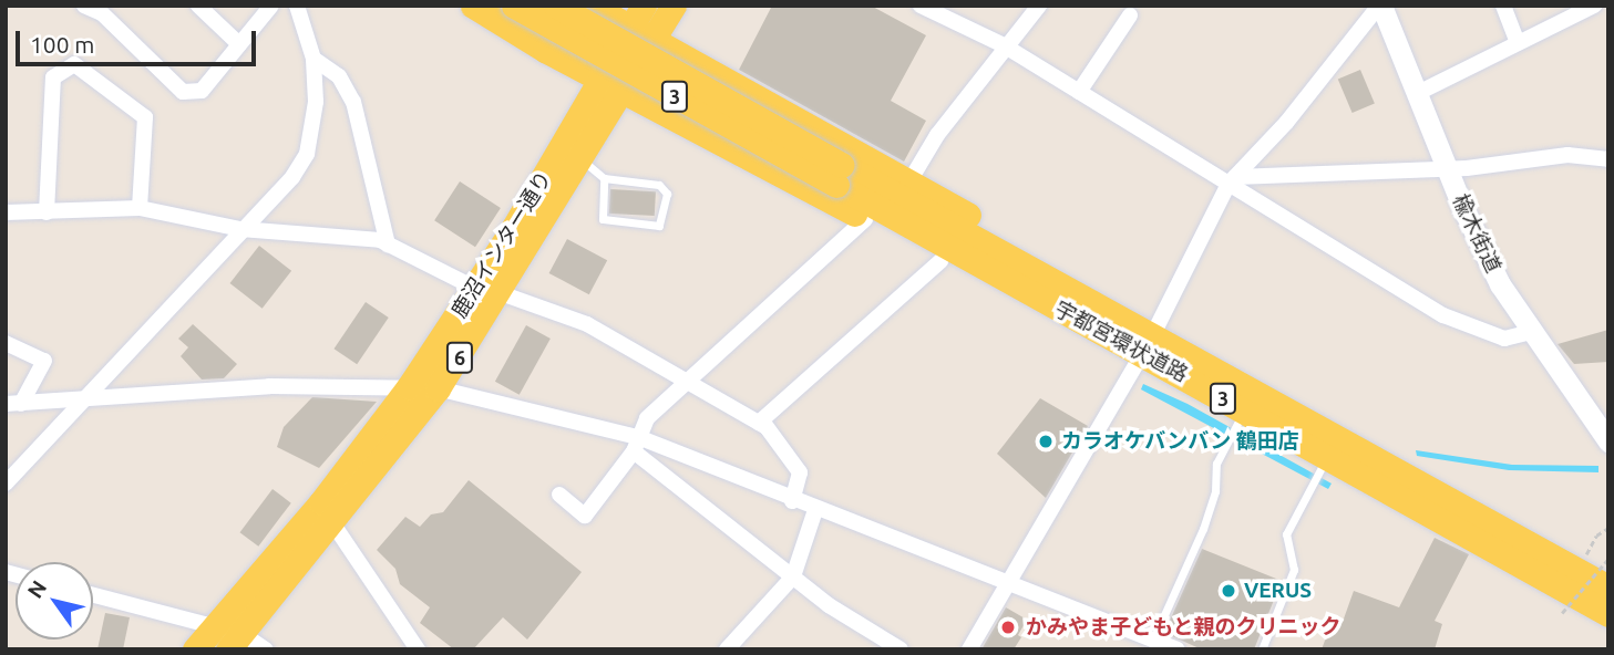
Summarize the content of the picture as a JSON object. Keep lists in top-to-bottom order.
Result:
{
  "streets": {
    "main road": [
      "3",
      "鹿沼インター通り",
      "宇都宮環状道路",
      "6"
    ],
    "street": ["楡木街道"]
  },
  "crossings": [
    ["3", "鹿沼インター通り"],
    ["3", "宇都宮環状道路"]
  ],
  "places": ["カラオケバンバン 鶴田店", "VERUS", "かみやま子どもと親のクリニック"],
  "scale_bar": "100 m",
  "north": "top left"
}
